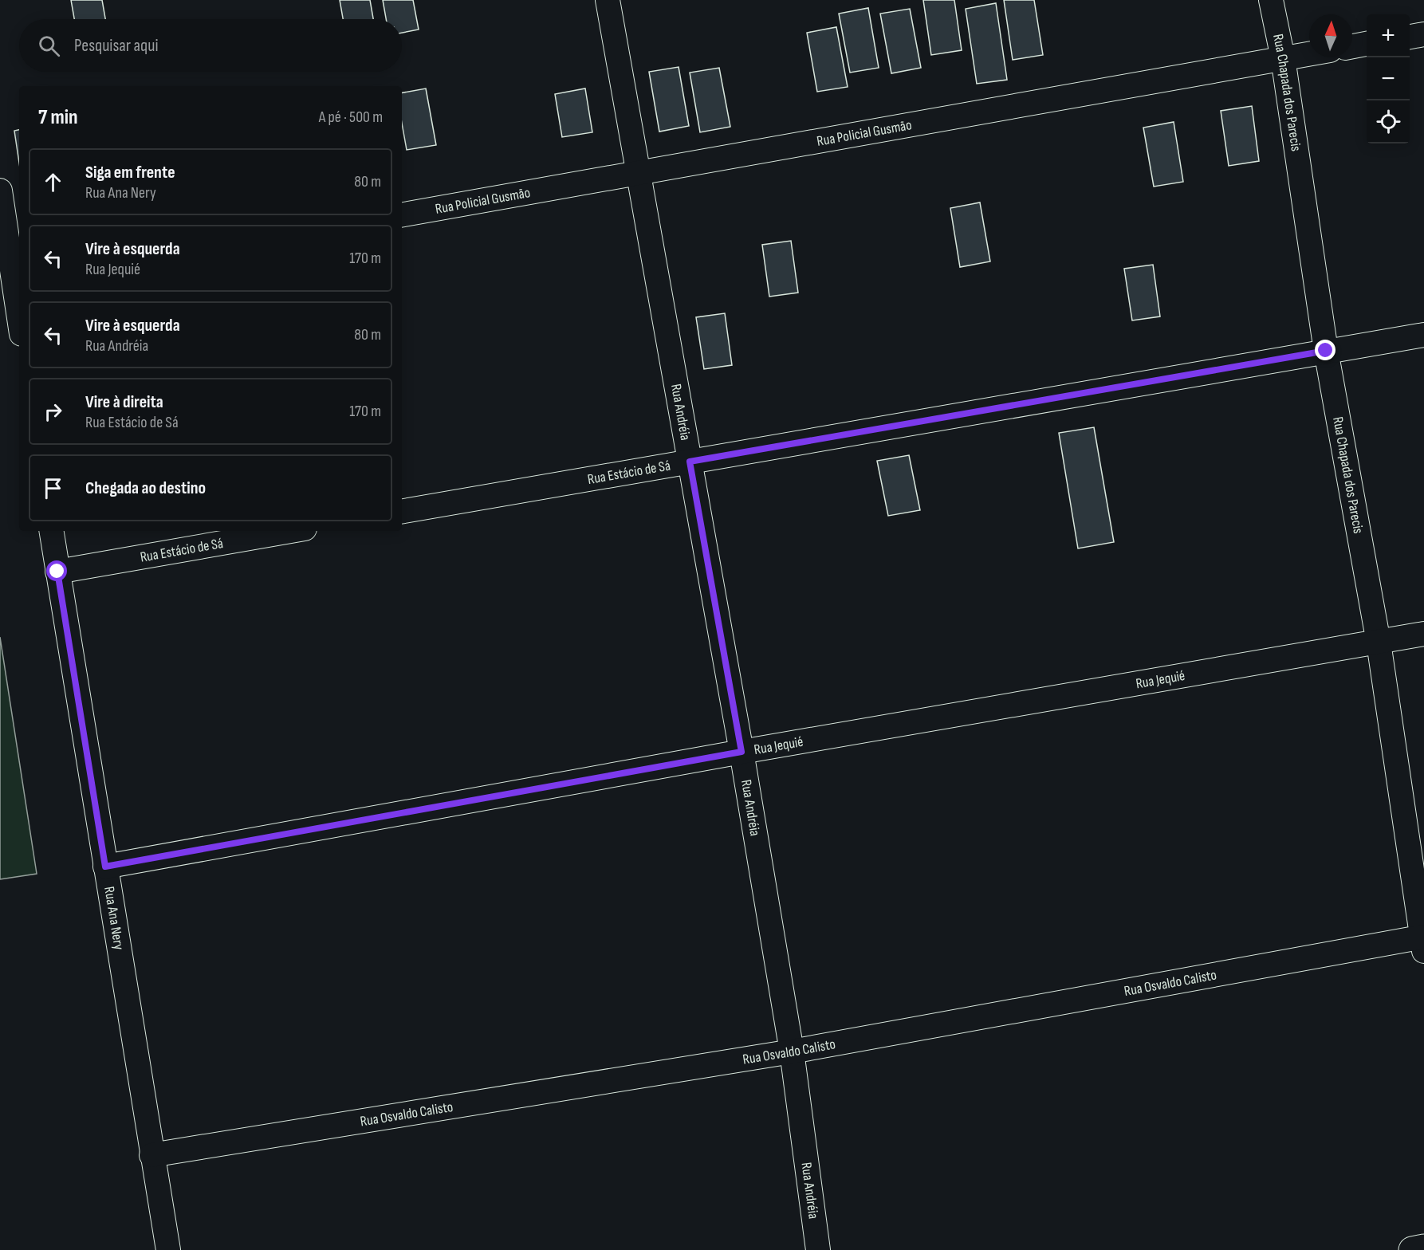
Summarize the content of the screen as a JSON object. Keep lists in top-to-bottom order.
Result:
{
  "streets": {
    "street": [
      "Rua Chapada dos Parecis",
      "Rua Policial Gusmão",
      "Rua Andréia",
      "Rua Estácio de Sá",
      "Rua Jequié",
      "Rua Ana Nery",
      "Rua Osvaldo Calisto"
    ]
  },
  "crossings": [
    ["Rua Chapada dos Parecis", "Rua Policial Gusmão"],
    ["Rua Chapada dos Parecis", "Rua Estácio de Sá"],
    ["Rua Chapada dos Parecis", "Rua Jequié"],
    ["Rua Chapada dos Parecis", "Rua Osvaldo Calisto"],
    ["Rua Policial Gusmão", "Rua Andréia"],
    ["Rua Andréia", "Rua Estácio de Sá"],
    ["Rua Andréia", "Rua Jequié"],
    ["Rua Andréia", "Rua Osvaldo Calisto"],
    ["Rua Estácio de Sá", "Rua Ana Nery"],
    ["Rua Jequié", "Rua Ana Nery"],
    ["Rua Ana Nery", "Rua Osvaldo Calisto"]
  ],
  "north": "top",
  "page": {
    "map_buttons": ["+", "−"],
    "search": "Pesquisar aqui",
    "heading": ["7 min", "A pé · 500 m"],
    "list": [
      ["Siga em frente", "Rua Ana Nery", "80 m"],
      ["Vire à esquerda", "Rua Jequié", "170 m"],
      ["Vire à esquerda", "Rua Andréia", "80 m"],
      ["Vire à direita", "Rua Estácio de Sá", "170 m"],
      "Chegada ao destino"
    ]
  }
}
